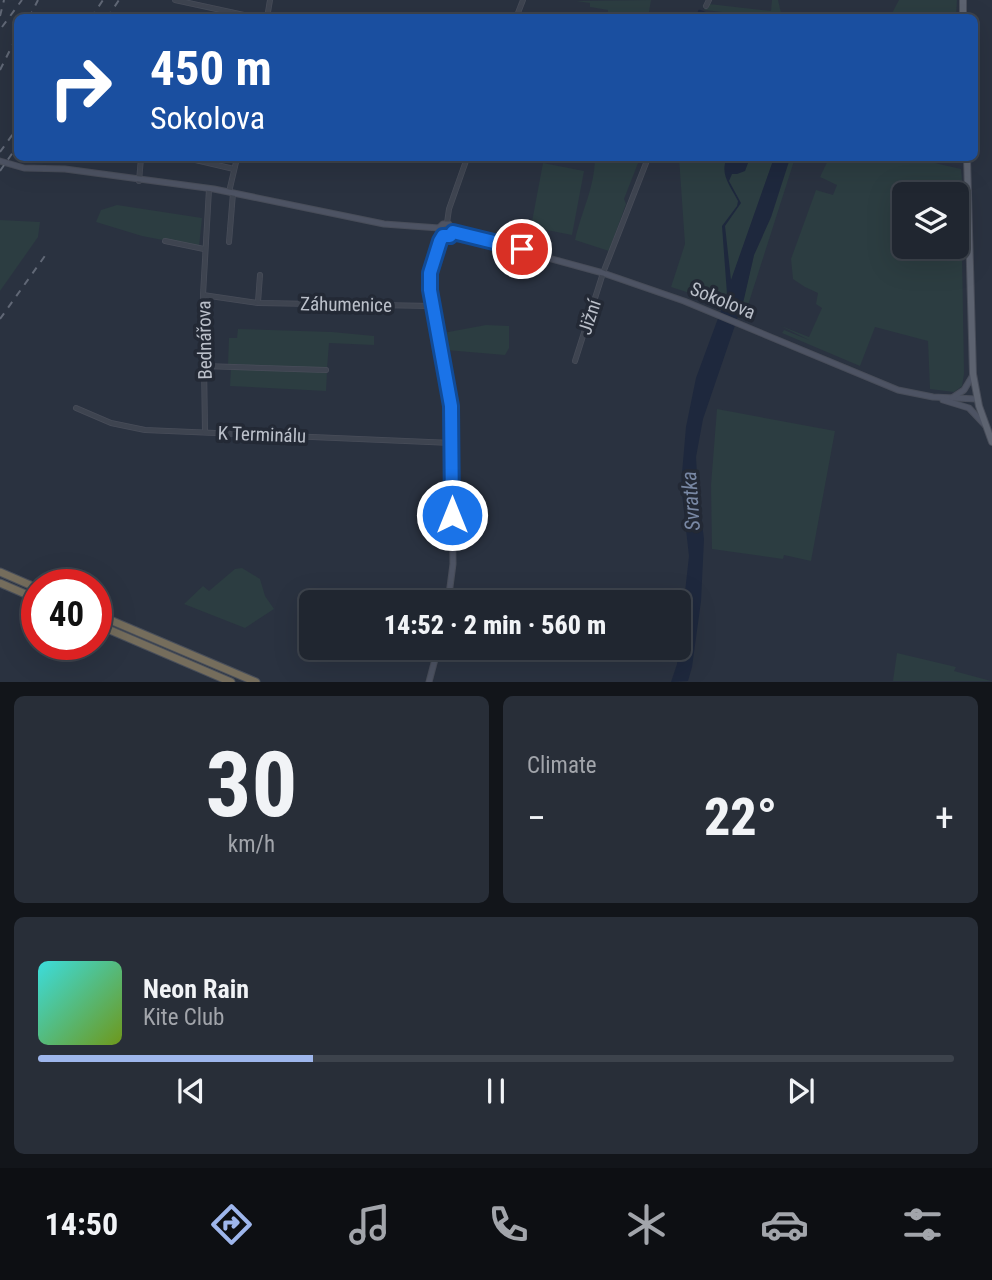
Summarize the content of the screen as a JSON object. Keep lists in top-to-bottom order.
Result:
{
  "streets": {
    "street": [
      "Sokolova",
      "Záhumenice",
      "Jižní",
      "Bednářova",
      "K Terminálu"
    ]
  },
  "crossings": [
    ["Sokolova", "Jižní"],
    ["Záhumenice", "Bednářova"],
    ["Bednářova", "K Terminálu"]
  ],
  "water": ["Svratka"],
  "page": {
    "turn": ["450 m", "Sokolova"],
    "limit": "40",
    "trip": "14:52 · 2 min · 560 m",
    "tile": [
      ["30", "km/h"],
      "Climate"
    ],
    "heat": ["−", "22°", "+"],
    "song": ["Neon Rain", "Kite Club"],
    "tabs": "14:50"
  }
}
